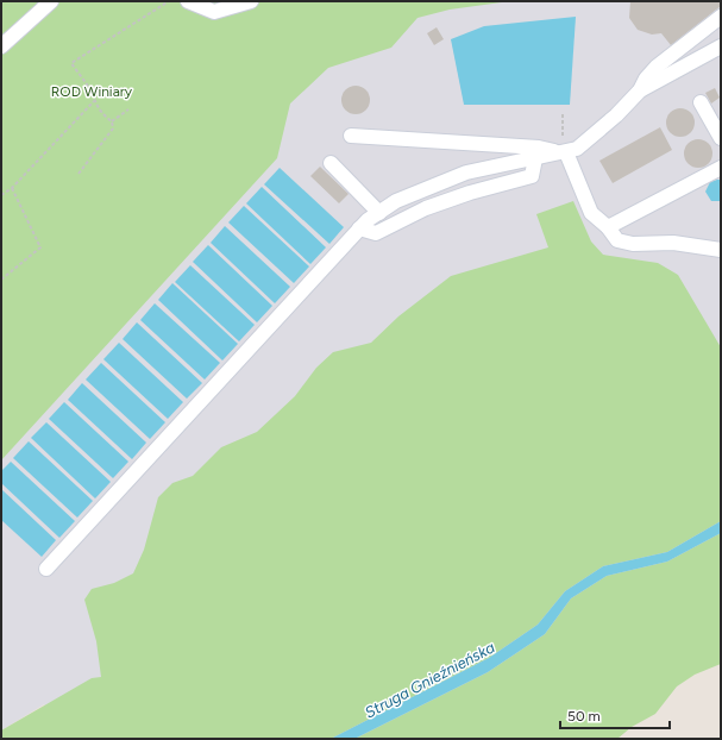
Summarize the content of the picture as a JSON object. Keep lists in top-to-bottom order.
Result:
{
  "water": ["Struga Gnieźnieńska"],
  "parks": ["ROD Winiary"],
  "scale_bar": "50 m"
}
